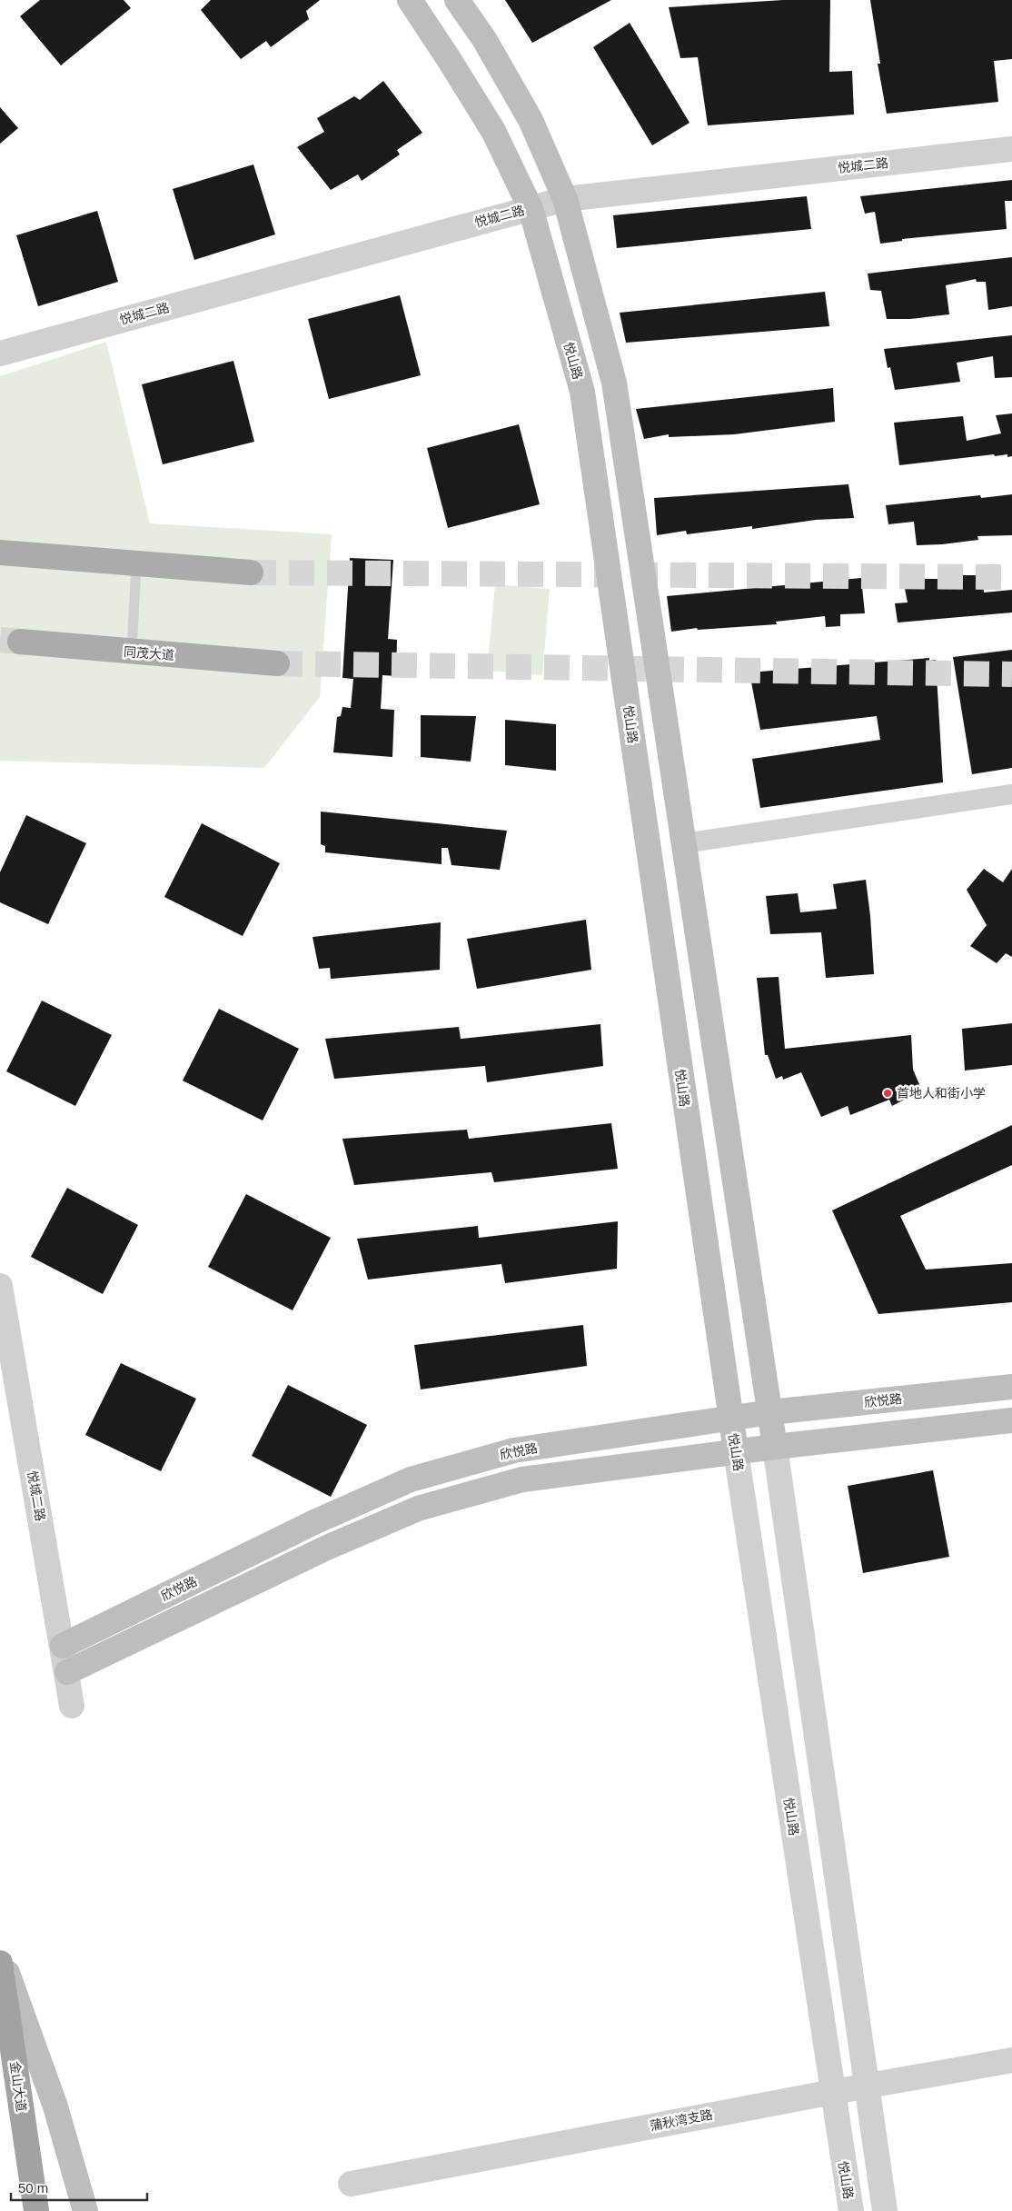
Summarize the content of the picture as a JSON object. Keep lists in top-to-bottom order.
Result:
{
  "streets": {
    "highway": ["金山大道"],
    "main road": ["悦山路", "同茂大道", "欣悦路"],
    "street": ["悦城二路", "蒲秋湾支路"]
  },
  "crossings": [
    ["悦城二路", "悦山路"],
    ["悦城二路", "欣悦路"],
    ["悦山路", "欣悦路"],
    ["悦山路", "蒲秋湾支路"]
  ],
  "places": ["首地人和街小学"],
  "scale_bar": "50 m"
}
